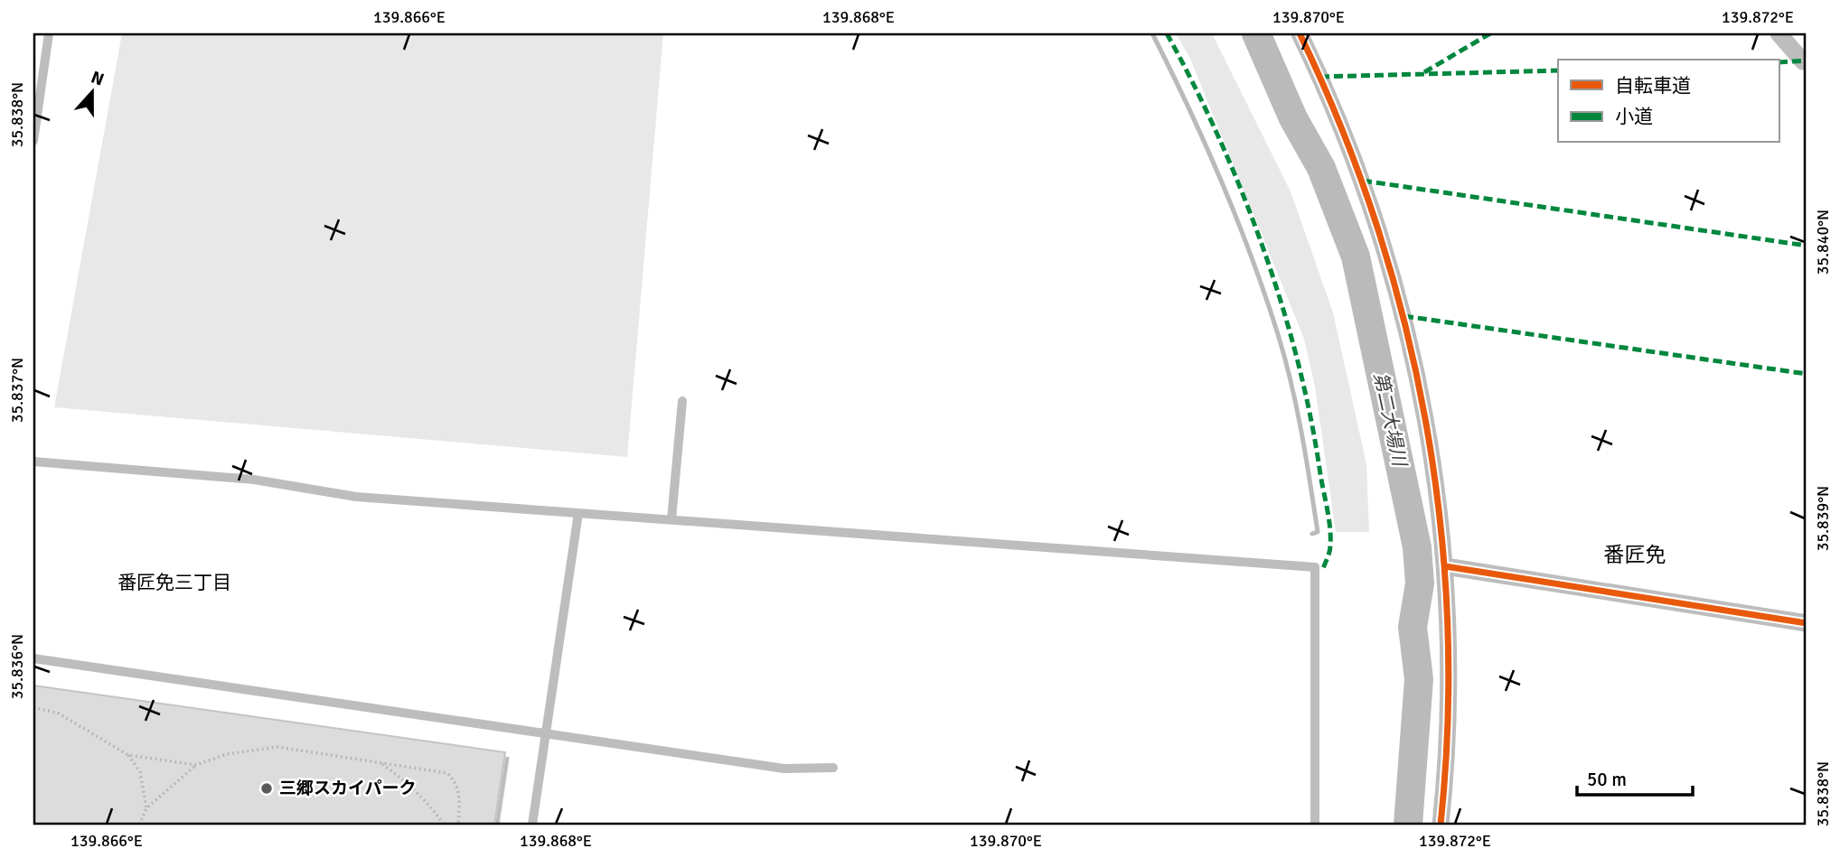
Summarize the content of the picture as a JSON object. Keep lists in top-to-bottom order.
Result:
{
  "districts": ["番匠免", "番匠免三丁目"],
  "water": ["第二大場川"],
  "places": ["三郷スカイパーク"],
  "legend": ["自転車道", "小道"],
  "scale_bar": "50 m",
  "north": "top",
  "coordinates": [
    "139.866°E",
    "139.868°E",
    "139.870°E",
    "139.872°E",
    "35.838°N",
    "35.840°N",
    "35.837°N",
    "35.839°N",
    "35.836°N"
  ]
}
